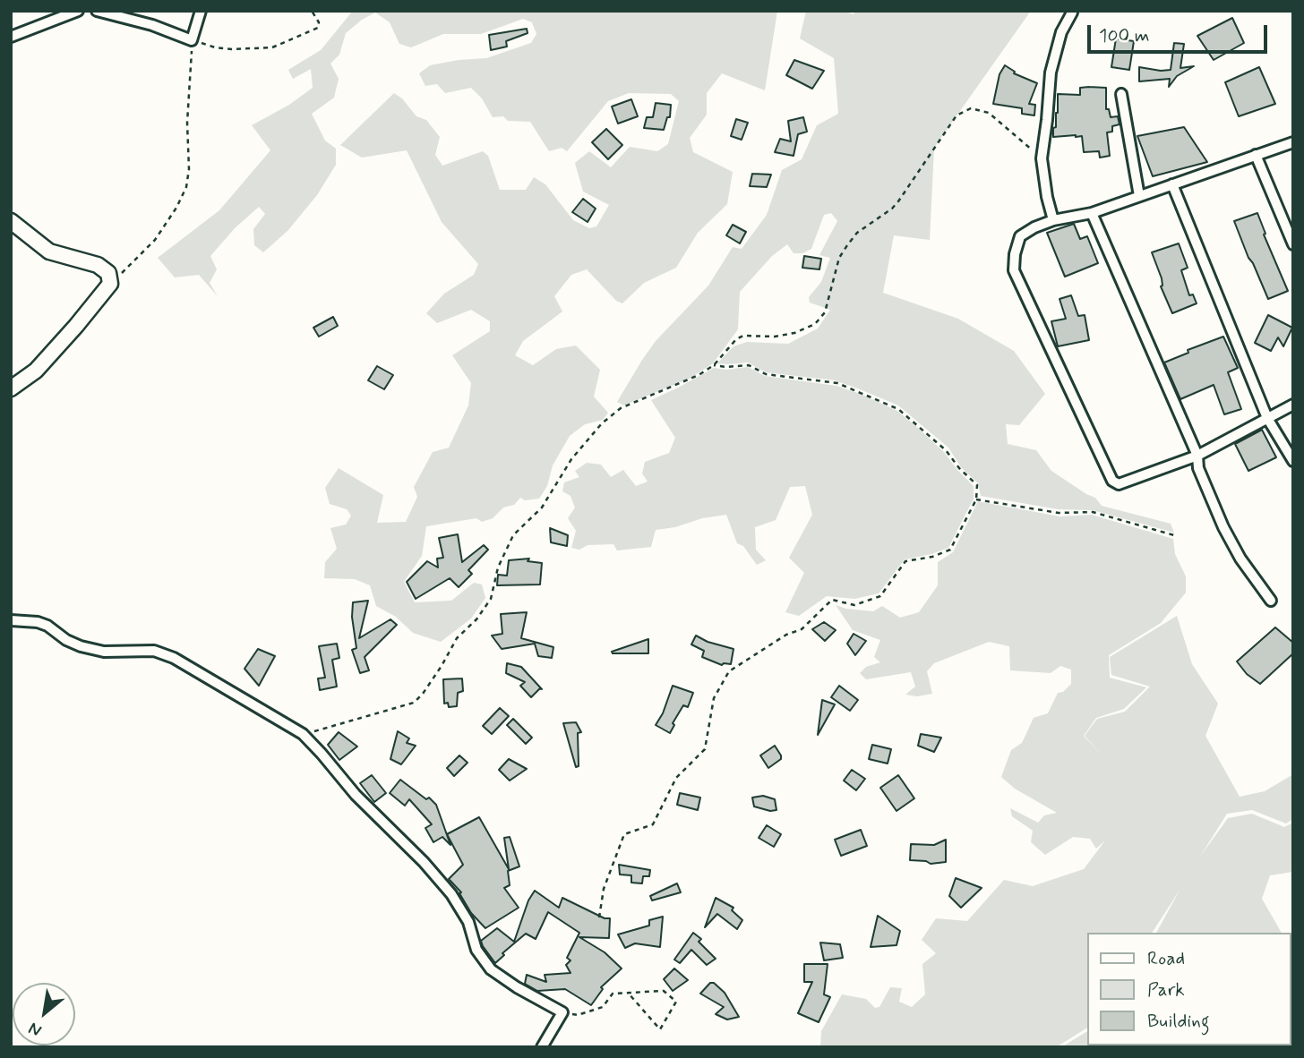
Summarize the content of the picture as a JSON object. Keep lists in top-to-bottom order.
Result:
{
  "legend": ["Road", "Park", "Building"],
  "scale_bar": "100 m",
  "north": "bottom left"
}
